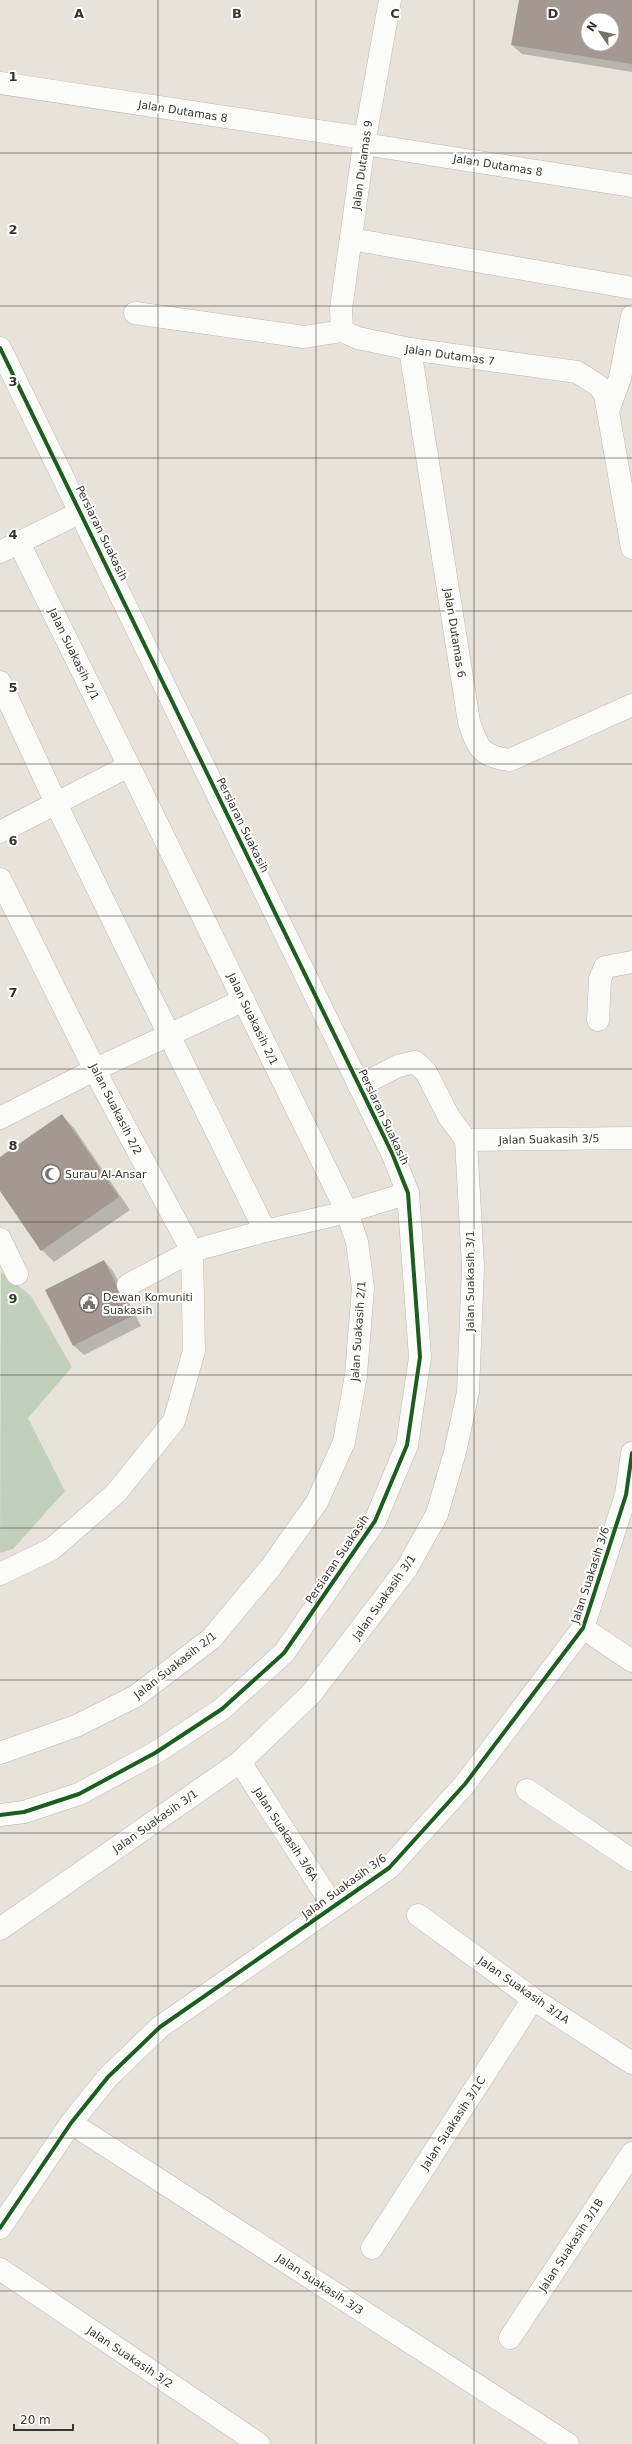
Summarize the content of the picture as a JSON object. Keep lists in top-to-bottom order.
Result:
{
  "streets": {
    "street": [
      "Jalan Dutamas 8",
      "Jalan Dutamas 9",
      "Jalan Dutamas 7",
      "Persiaran Suakasih",
      "Jalan Dutamas 6",
      "Jalan Suakasih 2/1",
      "Jalan Suakasih 2/2",
      "Jalan Suakasih 3/5",
      "Jalan Suakasih 3/1",
      "Jalan Suakasih 3/6",
      "Jalan Suakasih 3/6A",
      "Jalan Suakasih 3/1A",
      "Jalan Suakasih 3/1C",
      "Jalan Suakasih 3/1B",
      "Jalan Suakasih 3/3",
      "Jalan Suakasih 3/2"
    ]
  },
  "crossings": [
    ["Jalan Dutamas 8", "Jalan Dutamas 9"],
    ["Jalan Dutamas 9", "Jalan Dutamas 7"],
    ["Jalan Dutamas 7", "Jalan Dutamas 6"],
    ["Persiaran Suakasih", "Jalan Suakasih 2/1"],
    ["Jalan Suakasih 3/5", "Jalan Suakasih 3/1"],
    ["Jalan Suakasih 3/1", "Jalan Suakasih 3/6A"],
    ["Jalan Suakasih 3/6", "Jalan Suakasih 3/6A"],
    ["Jalan Suakasih 3/6", "Jalan Suakasih 3/3"],
    ["Jalan Suakasih 3/1A", "Jalan Suakasih 3/1C"]
  ],
  "places": {
    "mosque": ["Surau Al-Ansar"],
    "public building": ["Dewan Komuniti Suakasih"]
  },
  "scale_bar": "20 m",
  "north": "top left",
  "grid": {
    "columns": [
      "A",
      "B",
      "C",
      "D"
    ],
    "rows": [
      "1",
      "2",
      "3",
      "4",
      "5",
      "6",
      "7",
      "8",
      "9"
    ]
  }
}
